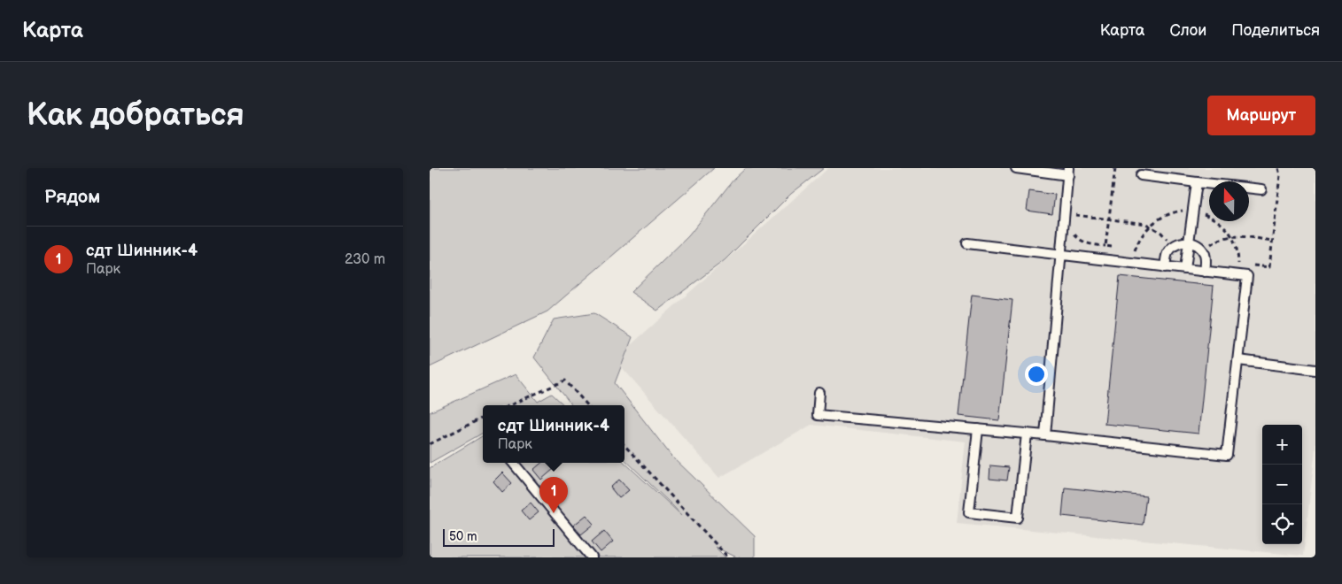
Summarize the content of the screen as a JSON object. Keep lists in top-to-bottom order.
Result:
{
  "scale_bar": "50 m",
  "north": "top",
  "page": {
    "header": "Карта",
    "nav": ["Карта", "Слои", "Поделиться"],
    "buttons": "Маршрут",
    "title": "Как добраться",
    "heading": "Рядом",
    "list": [
      {
        "mark": "1",
        "name": "сдт Шинник-4",
        "note": "Парк",
        "value": "230 m"
      }
    ],
    "popup": ["сдт Шинник-4", "Парк"],
    "map_buttons": ["+", "−"],
    "pins": "1",
    "scale": "50 m"
  }
}
